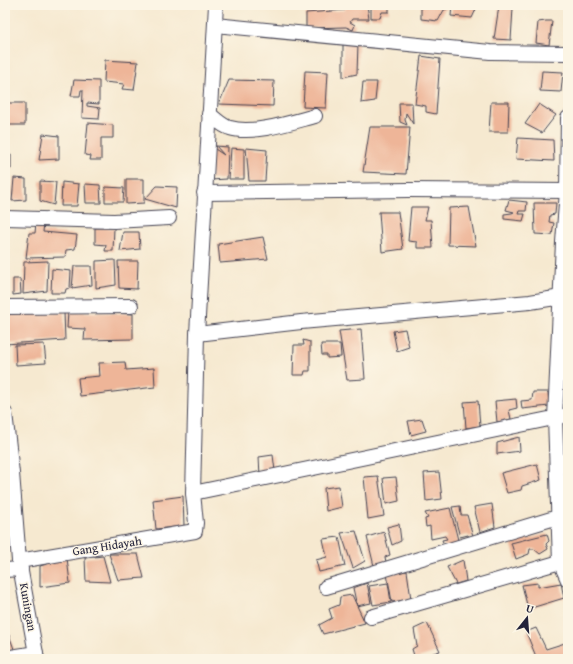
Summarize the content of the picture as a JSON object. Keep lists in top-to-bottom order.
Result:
{
  "streets": {
    "street": ["Gang Hidayah", "Kuningan"]
  },
  "crossings": [
    ["Gang Hidayah", "Kuningan"]
  ],
  "north": "top"
}
